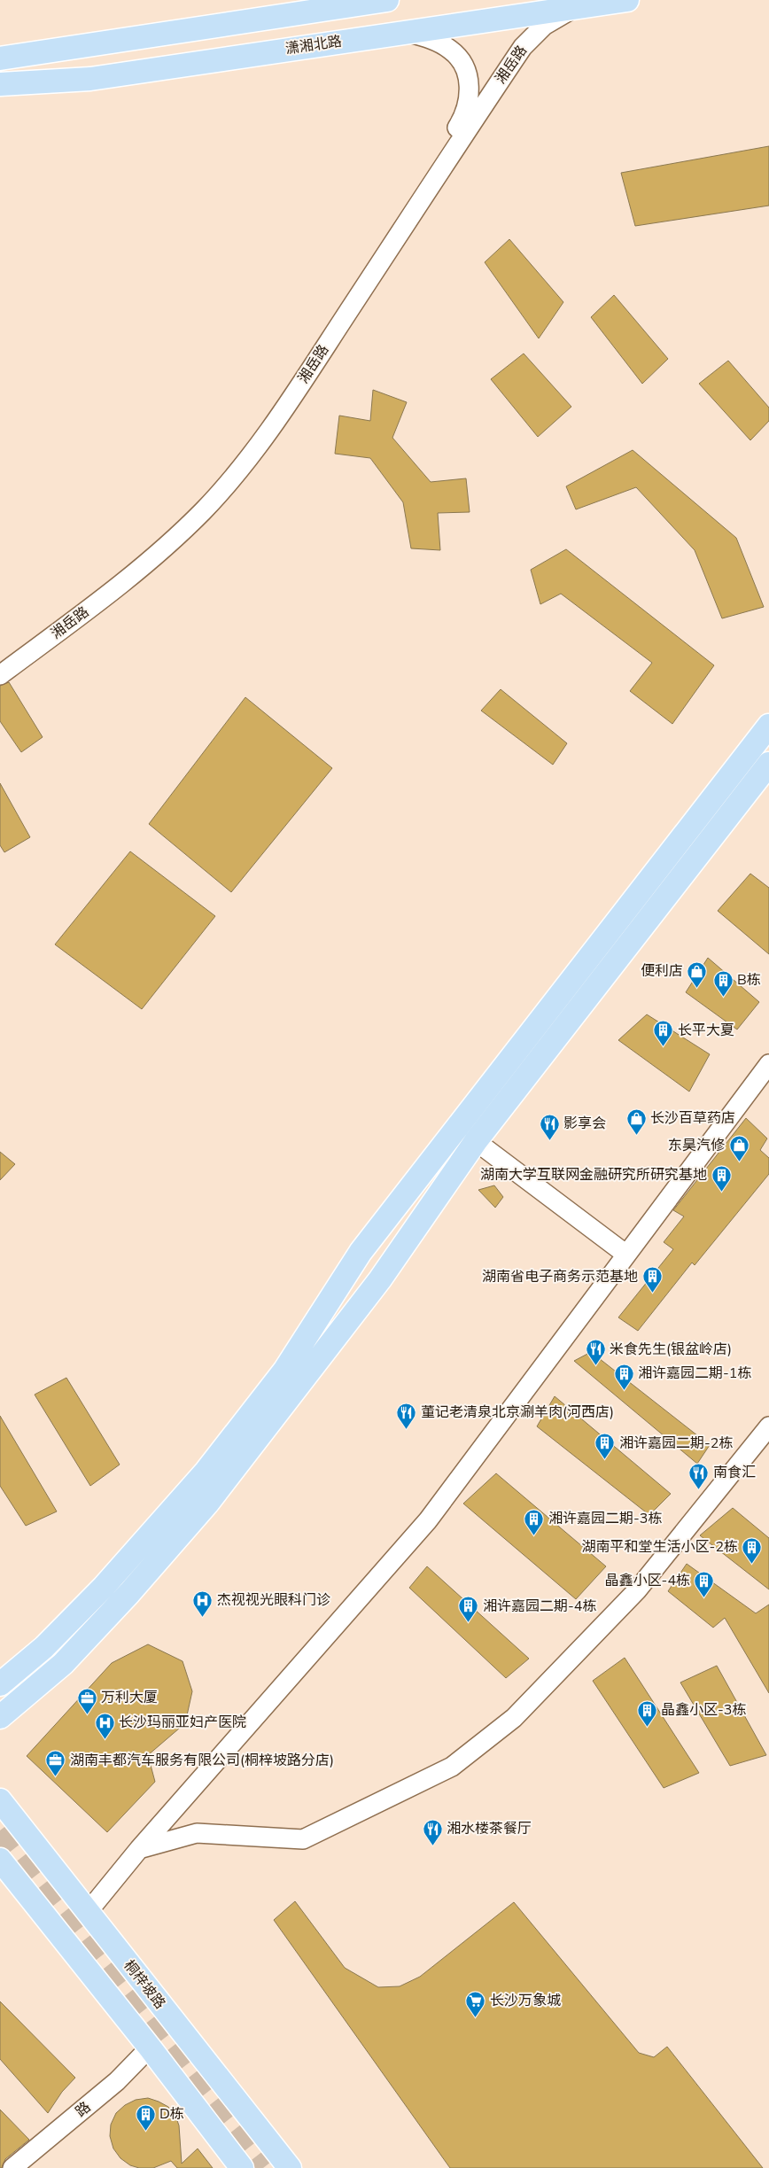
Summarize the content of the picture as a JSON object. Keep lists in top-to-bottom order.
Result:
{
  "streets": {
    "main road": ["潇湘北路", "桐梓坡路"],
    "street": ["湘岳路", "路"]
  },
  "crossings": [
    ["潇湘北路", "湘岳路"]
  ],
  "places": {
    "shop": ["便利店", "长沙百草药店", "东昊汽修"],
    "building": [
      "B栋",
      "长平大夏",
      "湖南大学互联网金融研究所研究基地",
      "湖南省电子商务示范基地",
      "湘许嘉园二期-1栋",
      "湘许嘉园二期-2栋",
      "湘许嘉园二期-3栋",
      "湖南平和堂生活小区-2栋",
      "晶鑫小区-4栋",
      "湘许嘉园二期-4栋",
      "晶鑫小区-3栋",
      "D栋"
    ],
    "restaurant": [
      "影享会",
      "米食先生(银盆岭店)",
      "董记老清泉北京涮羊肉(河西店)",
      "南食汇",
      "湘水楼茶餐厅"
    ],
    "hospital": ["杰视视光眼科门诊", "长沙玛丽亚妇产医院"],
    "office": ["万利大厦", "湖南丰都汽车服务有限公司(桐梓坡路分店)"],
    "supermarket": ["长沙万象城"]
  }
}
